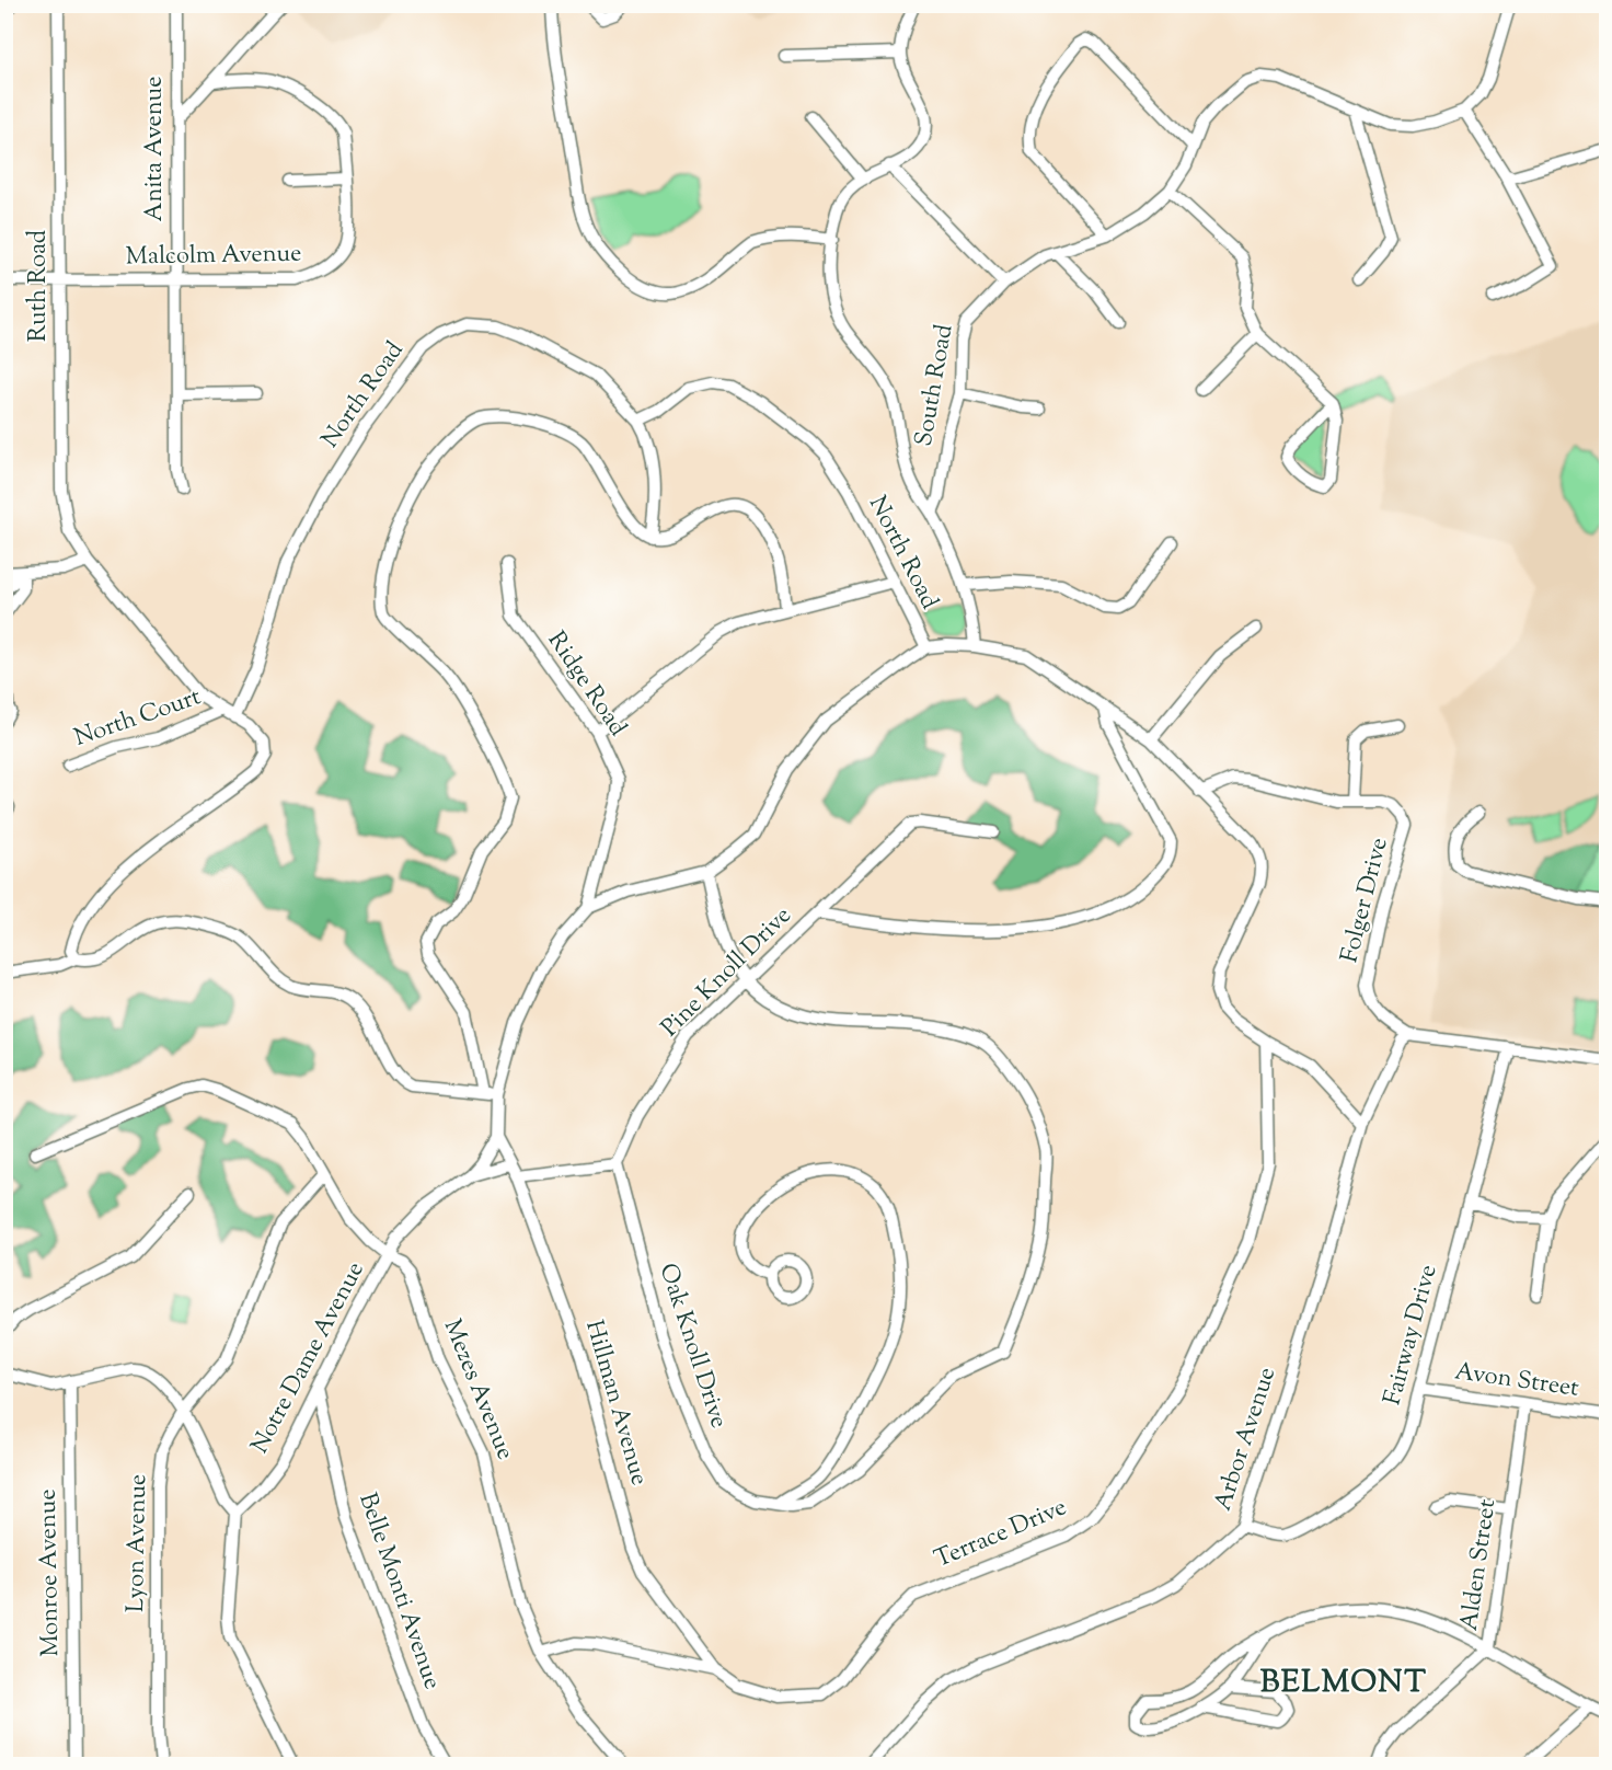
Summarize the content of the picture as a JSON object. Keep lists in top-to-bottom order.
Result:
{
  "streets": {
    "street": [
      "Anita Avenue",
      "Malcolm Avenue",
      "Ruth Road",
      "South Road",
      "North Road",
      "Ridge Road",
      "North Court",
      "Folger Drive",
      "Pine Knoll Drive",
      "Fairway Drive",
      "Oak Knoll Drive",
      "Notre Dame Avenue",
      "Avon Street",
      "Mezes Avenue",
      "Hillman Avenue",
      "Arbor Avenue",
      "Terrace Drive",
      "Lyon Avenue",
      "Alden Street",
      "Monroe Avenue",
      "Belle Monti Avenue"
    ]
  },
  "crossings": [
    ["Anita Avenue", "Malcolm Avenue"],
    ["Malcolm Avenue", "Ruth Road"],
    ["North Road", "Notre Dame Avenue"],
    ["Ridge Road", "Notre Dame Avenue"],
    ["Pine Knoll Drive", "Oak Knoll Drive"],
    ["Fairway Drive", "Avon Street"],
    ["Fairway Drive", "Arbor Avenue"],
    ["Notre Dame Avenue", "Mezes Avenue"],
    ["Notre Dame Avenue", "Hillman Avenue"],
    ["Notre Dame Avenue", "Belle Monti Avenue"],
    ["Avon Street", "Alden Street"],
    ["Mezes Avenue", "Terrace Drive"],
    ["Mezes Avenue", "Lyon Avenue"],
    ["Hillman Avenue", "Terrace Drive"]
  ],
  "districts": ["BELMONT"]
}
